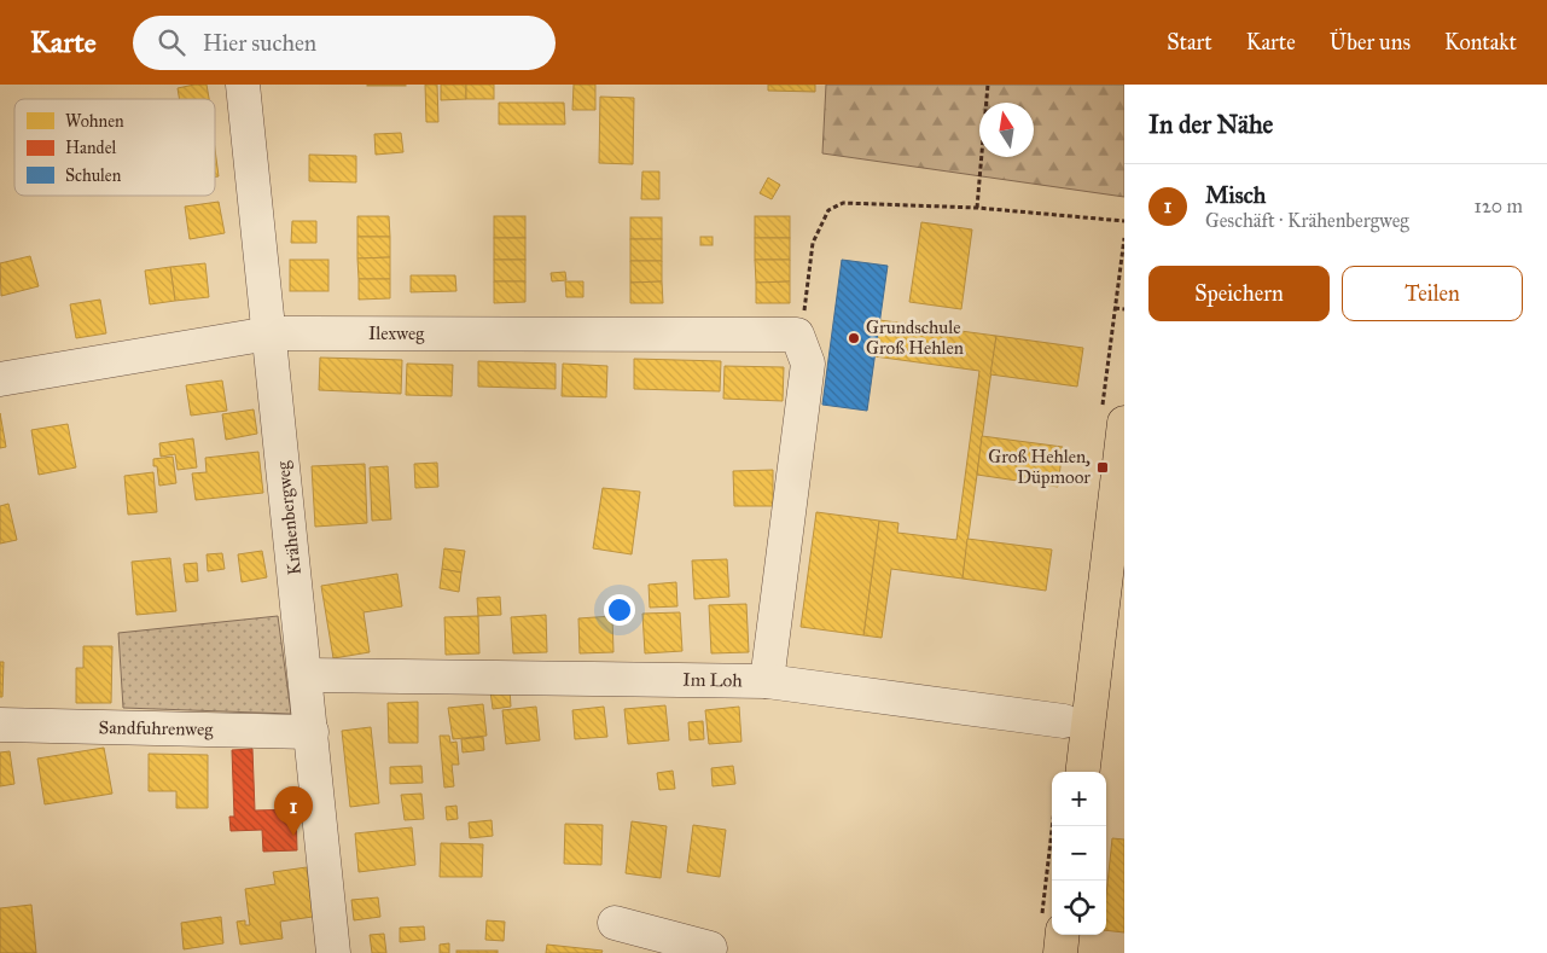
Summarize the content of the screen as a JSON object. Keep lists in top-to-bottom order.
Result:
{
  "streets": {
    "street": [
      "Ilexweg",
      "Krähenbergweg",
      "Im Loh",
      "Sandfuhrenweg"
    ]
  },
  "crossings": [
    ["Ilexweg", "Krähenbergweg"],
    ["Ilexweg", "Im Loh"],
    ["Krähenbergweg", "Im Loh"],
    ["Krähenbergweg", "Sandfuhrenweg"]
  ],
  "places": {
    "other": ["Grundschule Groß Hehlen"],
    "transit": ["Groß Hehlen, Düpmoor"]
  },
  "legend": ["Wohnen", "Handel", "Schulen"],
  "north": "top",
  "page": {
    "header": "Karte",
    "search": "Hier suchen",
    "nav": [
      "Start",
      "Karte",
      "Über uns",
      "Kontakt"
    ],
    "heading": "In der Nähe",
    "list": [
      {
        "mark": "1",
        "name": "Misch",
        "note": "Geschäft · Krähenbergweg",
        "value": "120 m"
      }
    ],
    "buttons": ["Speichern", "Teilen"],
    "map_buttons": ["+", "−"],
    "pins": "1"
  }
}
